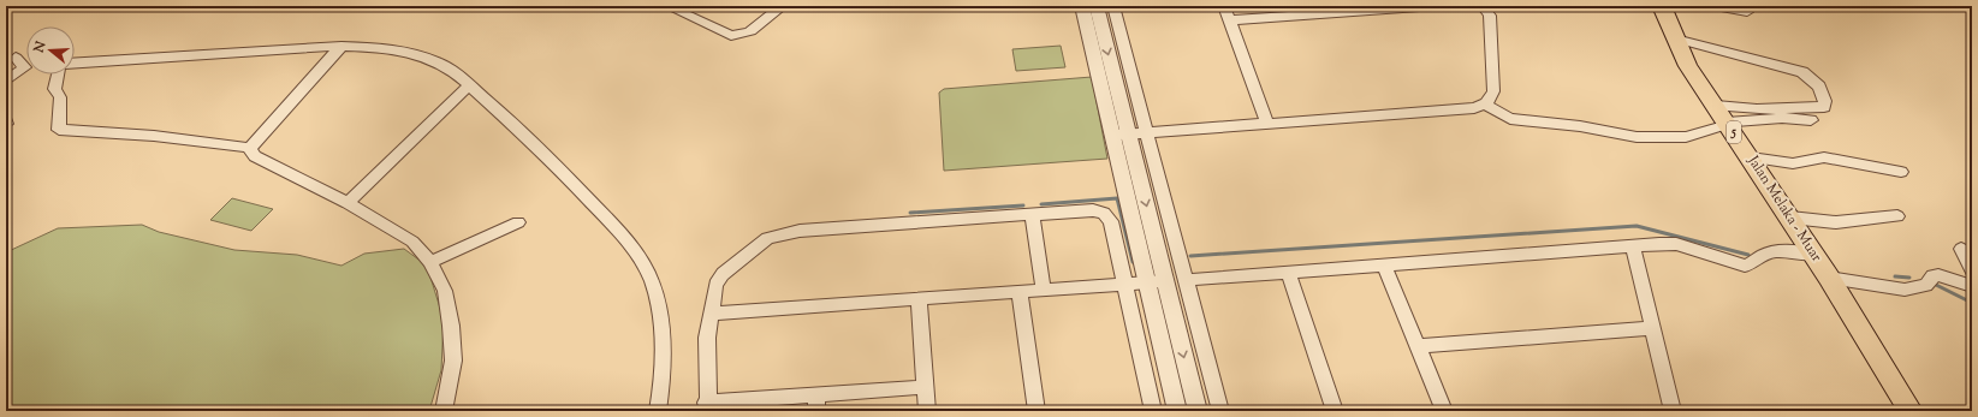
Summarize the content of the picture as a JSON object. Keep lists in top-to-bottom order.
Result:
{
  "streets": {
    "main road": ["5", "Jalan Melaka - Muar"]
  },
  "north": "left"
}
